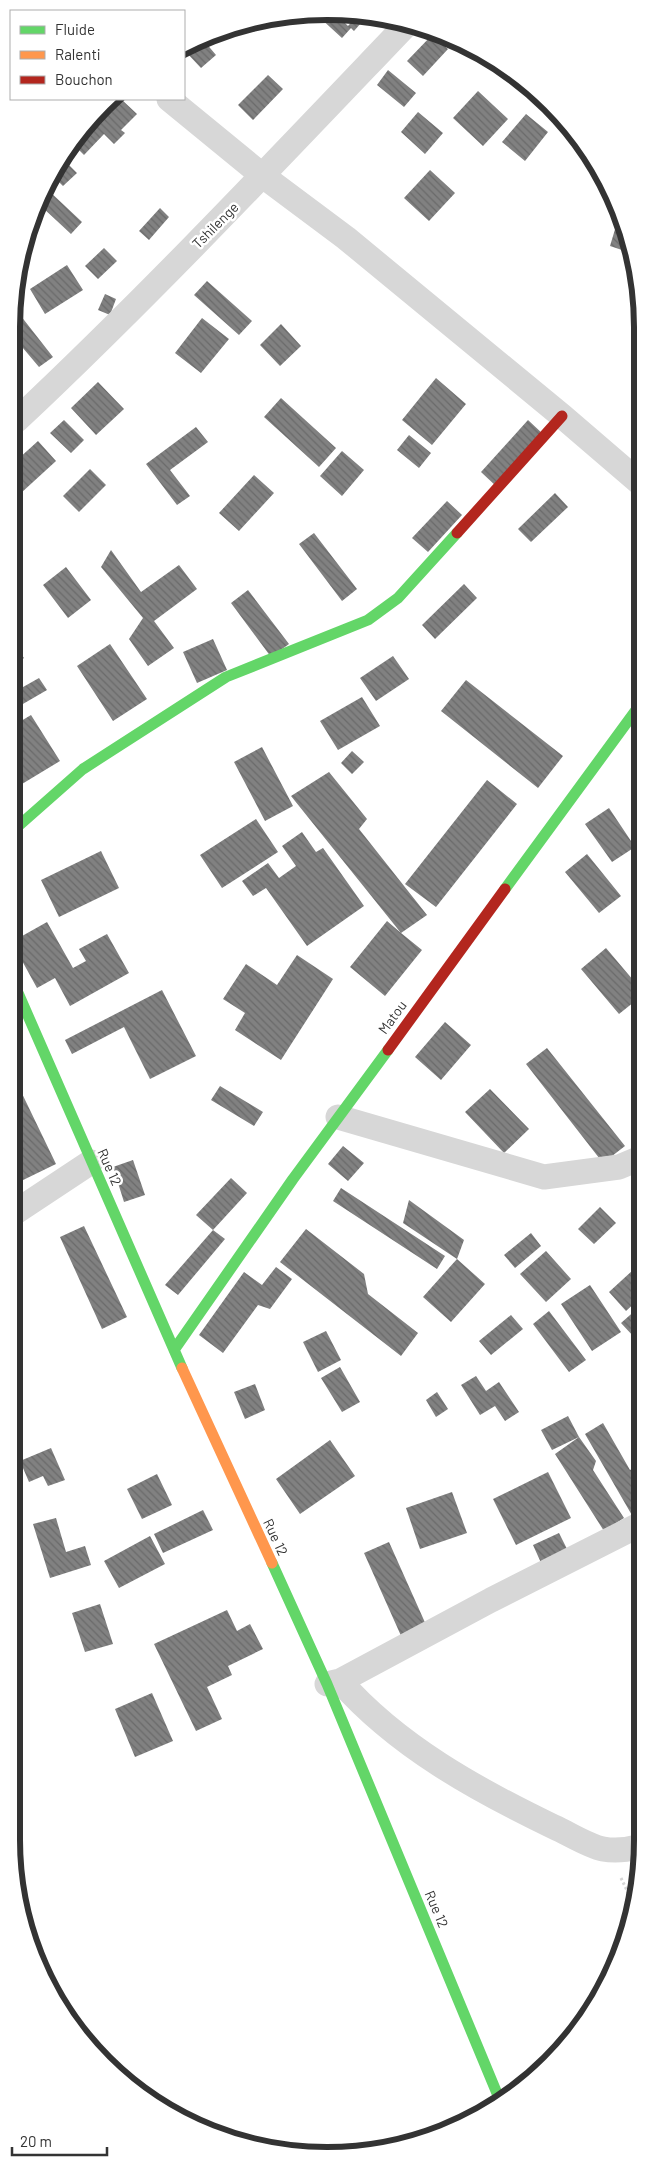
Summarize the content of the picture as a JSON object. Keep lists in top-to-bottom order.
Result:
{
  "streets": {
    "street": ["Tshilenge", "Matou", "Rue 12"]
  },
  "crossings": [
    ["Matou", "Rue 12"]
  ],
  "legend": ["Fluide", "Ralenti", "Bouchon"],
  "scale_bar": "20 m"
}
